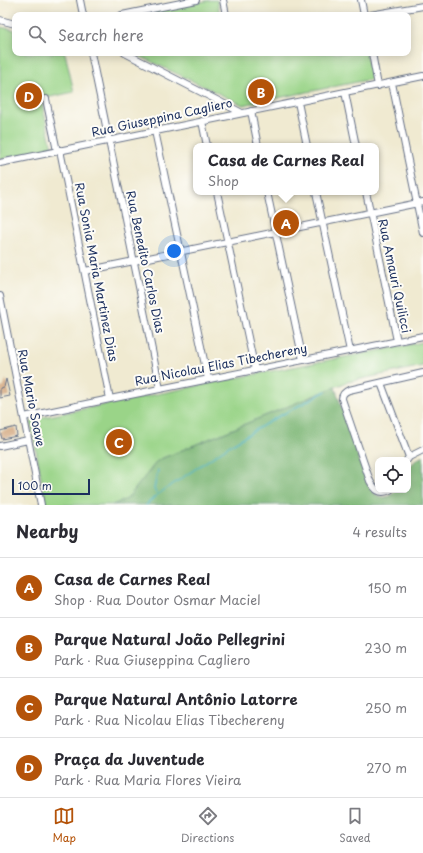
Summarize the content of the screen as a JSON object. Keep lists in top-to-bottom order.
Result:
{
  "streets": {
    "street": [
      "Rua Giuseppina Cagliero",
      "Rua Benedito Carlos Dias",
      "Rua Sonia Maria Martinez Dias",
      "Rua Amauri Quilicci",
      "Rua Nicolau Elias Tibechereny",
      "Rua Mario Soave"
    ]
  },
  "crossings": [
    ["Rua Giuseppina Cagliero", "Rua Benedito Carlos Dias"],
    ["Rua Giuseppina Cagliero", "Rua Sonia Maria Martinez Dias"],
    ["Rua Benedito Carlos Dias", "Rua Nicolau Elias Tibechereny"],
    ["Rua Sonia Maria Martinez Dias", "Rua Nicolau Elias Tibechereny"],
    ["Rua Amauri Quilicci", "Rua Nicolau Elias Tibechereny"],
    ["Rua Nicolau Elias Tibechereny", "Rua Mario Soave"]
  ],
  "scale_bar": "100 m",
  "page": {
    "search": "Search here",
    "pins": [
      "B",
      "D",
      "A",
      "C"
    ],
    "popup": ["Casa de Carnes Real", "Shop"],
    "scale": "100 m",
    "heading": ["Nearby", "4 results"],
    "list": [
      {
        "mark": "A",
        "name": "Casa de Carnes Real",
        "note": "Shop · Rua Doutor Osmar Maciel",
        "value": "150 m"
      },
      {
        "mark": "B",
        "name": "Parque Natural João Pellegrini",
        "note": "Park · Rua Giuseppina Cagliero",
        "value": "230 m"
      },
      {
        "mark": "C",
        "name": "Parque Natural Antônio Latorre",
        "note": "Park · Rua Nicolau Elias Tibechereny",
        "value": "250 m"
      },
      {
        "mark": "D",
        "name": "Praça da Juventude",
        "note": "Park · Rua Maria Flores Vieira",
        "value": "270 m"
      }
    ],
    "nav": ["Map", "Directions", "Saved"]
  }
}
